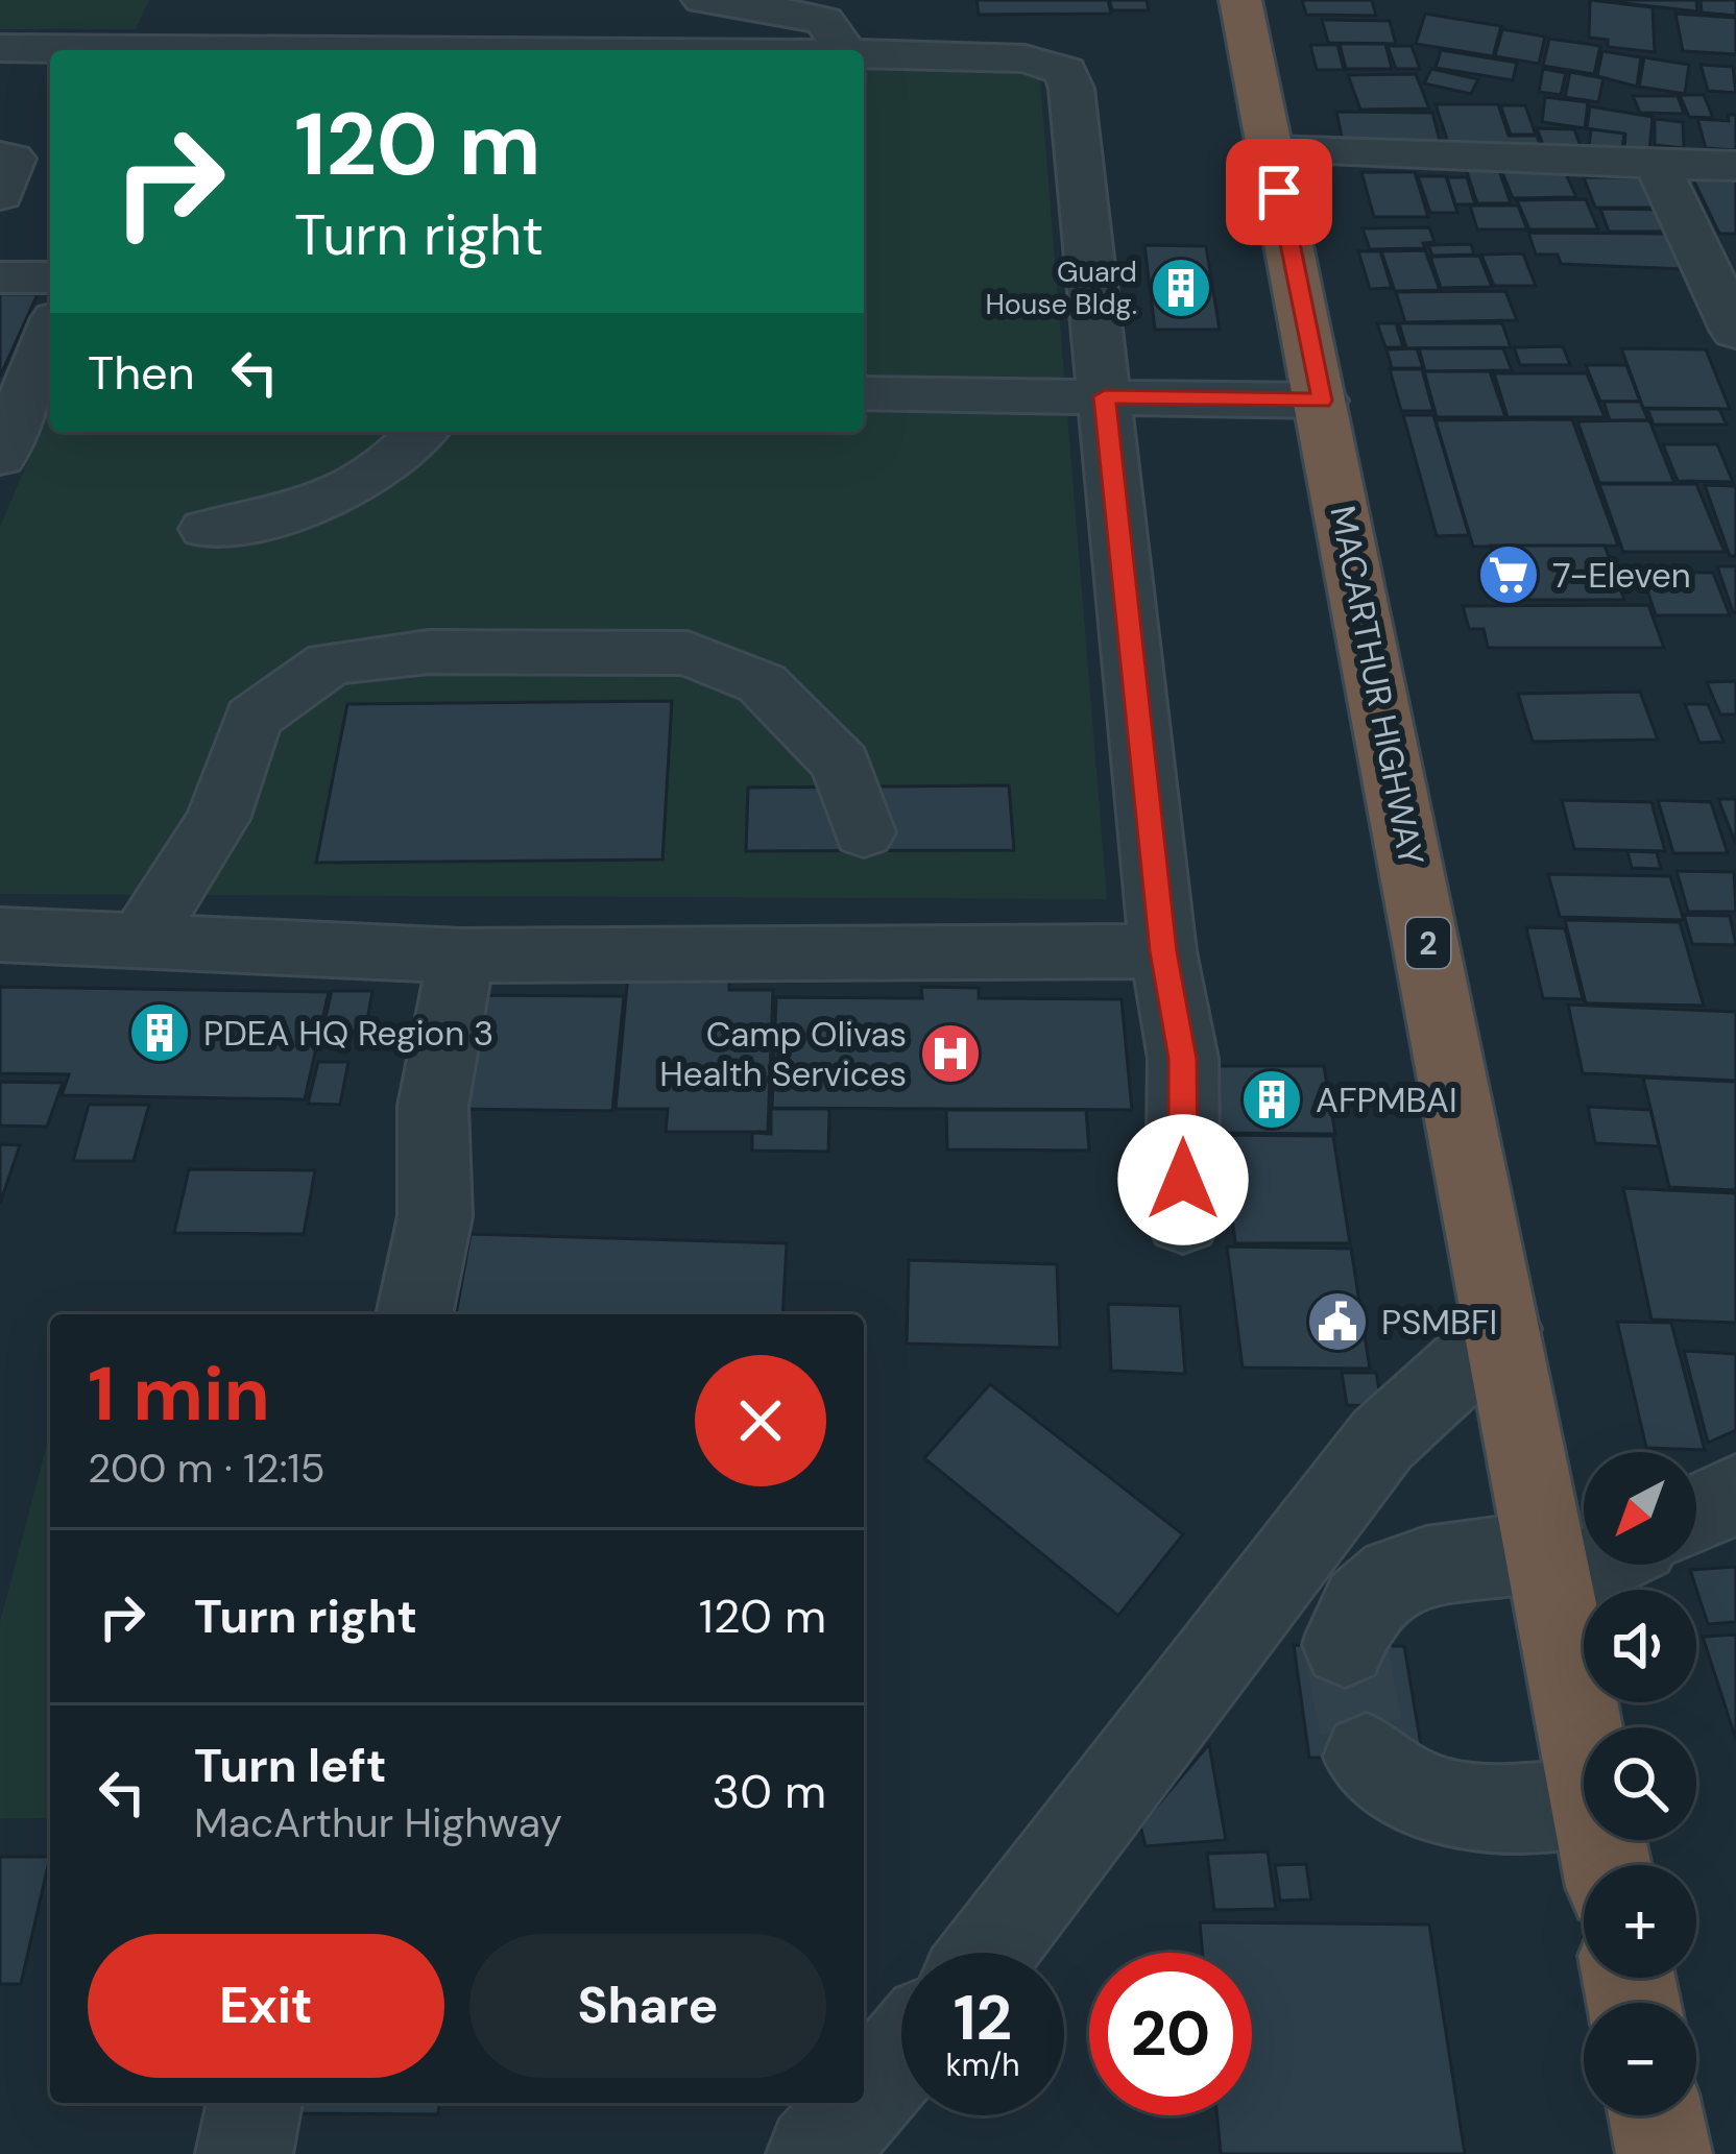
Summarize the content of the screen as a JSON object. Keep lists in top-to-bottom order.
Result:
{
  "streets": {
    "highway": ["MACARTHUR HIGHWAY", "2"]
  },
  "places": {
    "building": ["Guard House Bldg.", "PDEA HQ Region 3", "AFPMBAI"],
    "supermarket": ["7-Eleven"],
    "hospital": ["Camp Olivas Health Services"],
    "public building": ["PSMBFI"]
  },
  "north": "bottom left",
  "page": {
    "turn": ["120 m", "Turn right"],
    "then": "Then",
    "heading": ["1 min", "200 m · 12:15"],
    "map_buttons": ["+", "−"],
    "list": [
      {
        "name": "Turn right",
        "value": "120 m"
      },
      {
        "name": "Turn left",
        "note": "MacArthur Highway",
        "value": "30 m"
      }
    ],
    "buttons": ["Exit", "Share"],
    "speed": "12 km/h",
    "limit": "20"
  }
}
